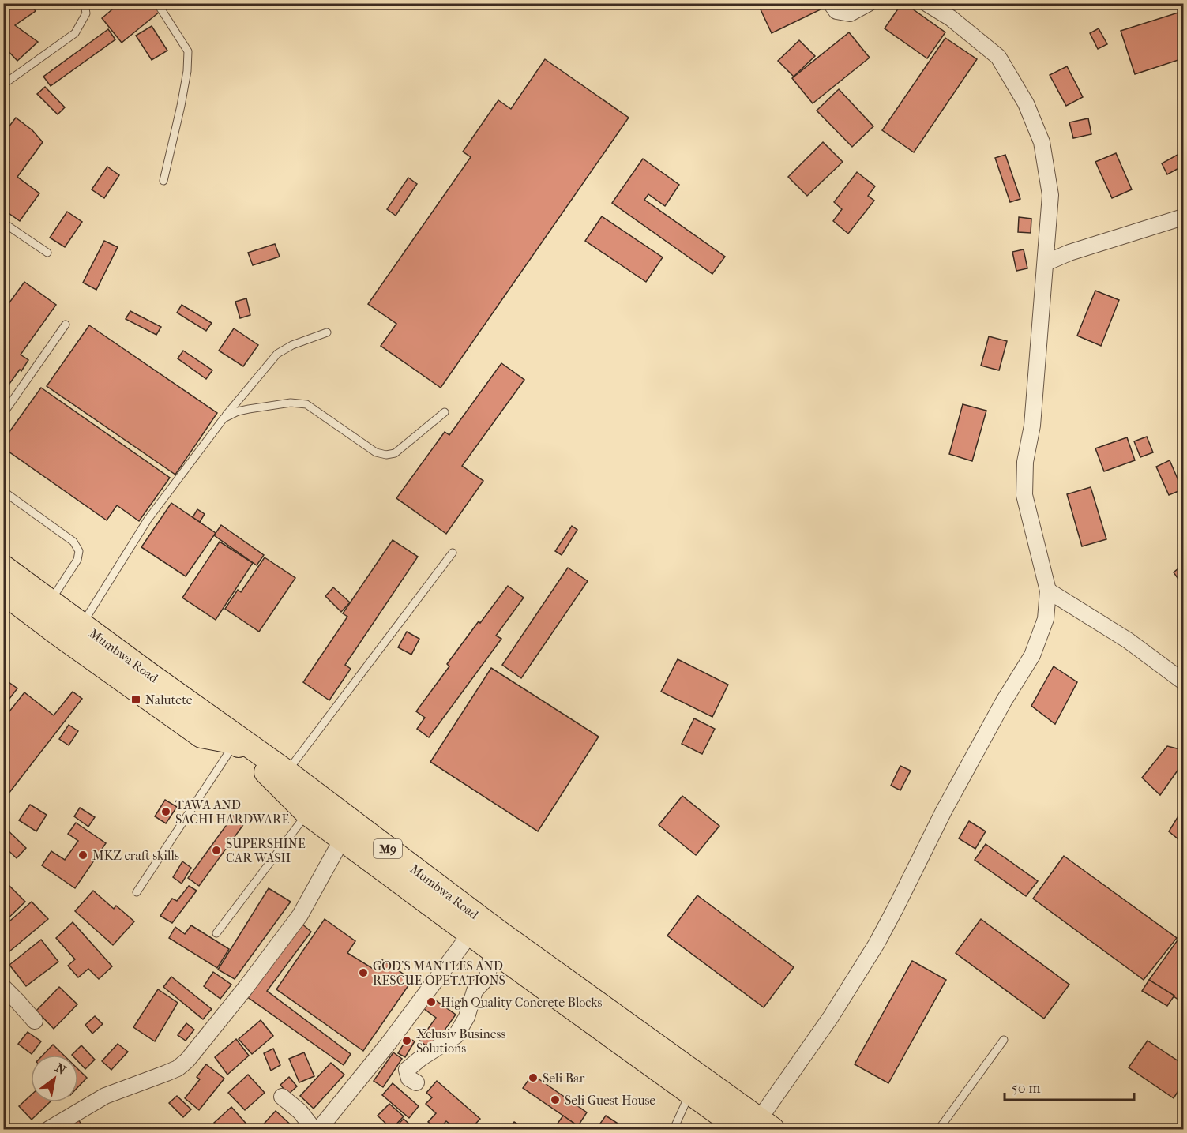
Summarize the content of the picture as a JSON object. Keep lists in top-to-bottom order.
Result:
{
  "streets": {
    "main road": ["Mumbwa Road", "M9"]
  },
  "places": {
    "transit": ["Nalutete"],
    "other": [
      "TAWA AND SACHI HARDWARE",
      "SUPERSHINE CAR WASH",
      "MKZ craft skills",
      "GOD'S MANTLES AND RESCUE OPETATIONS",
      "High Quality Concrete Blocks",
      "Xclusiv Business Solutions",
      "Seli Bar",
      "Seli Guest House"
    ]
  },
  "scale_bar": "50 m",
  "north": "top right"
}
